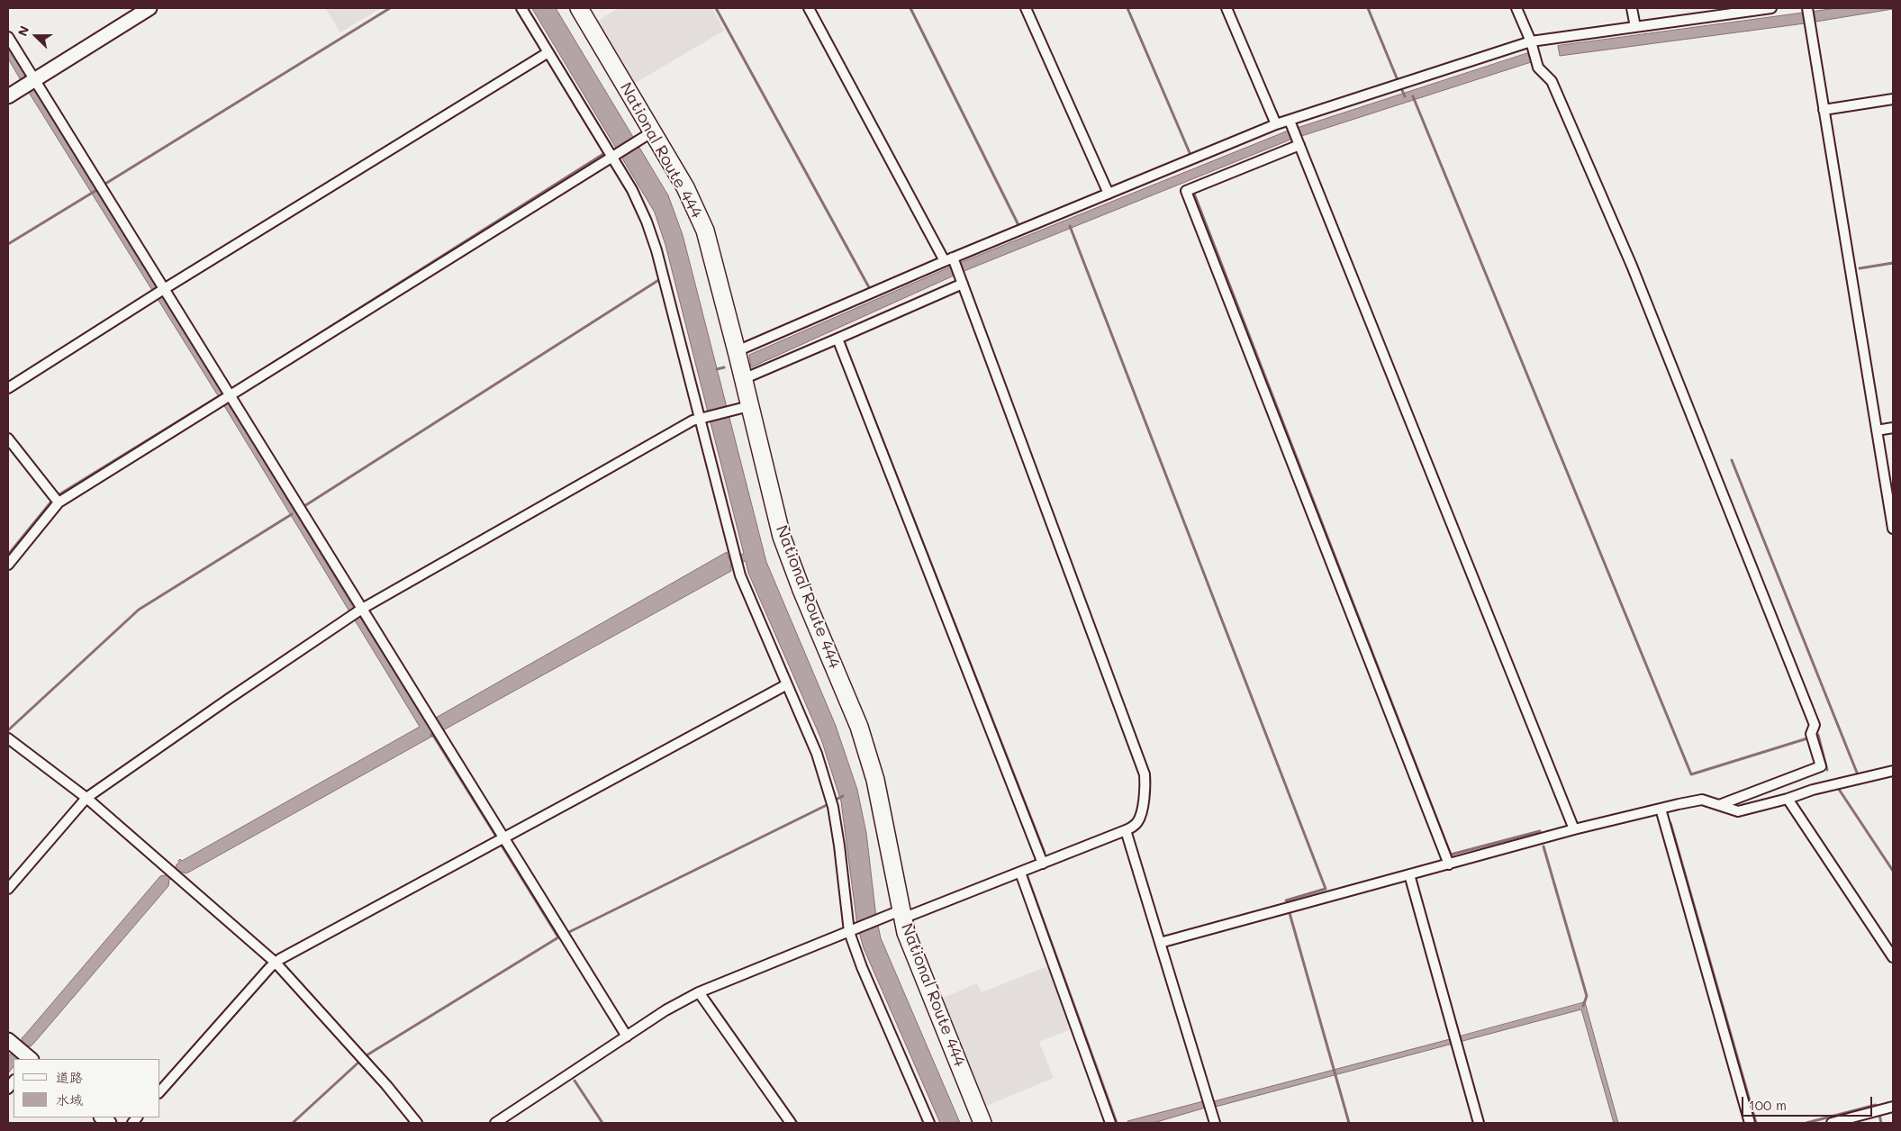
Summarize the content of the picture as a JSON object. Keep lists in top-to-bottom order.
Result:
{
  "streets": {
    "highway": ["National Route 444"]
  },
  "legend": ["道路", "水域"],
  "scale_bar": "100 m",
  "north": "left"
}
